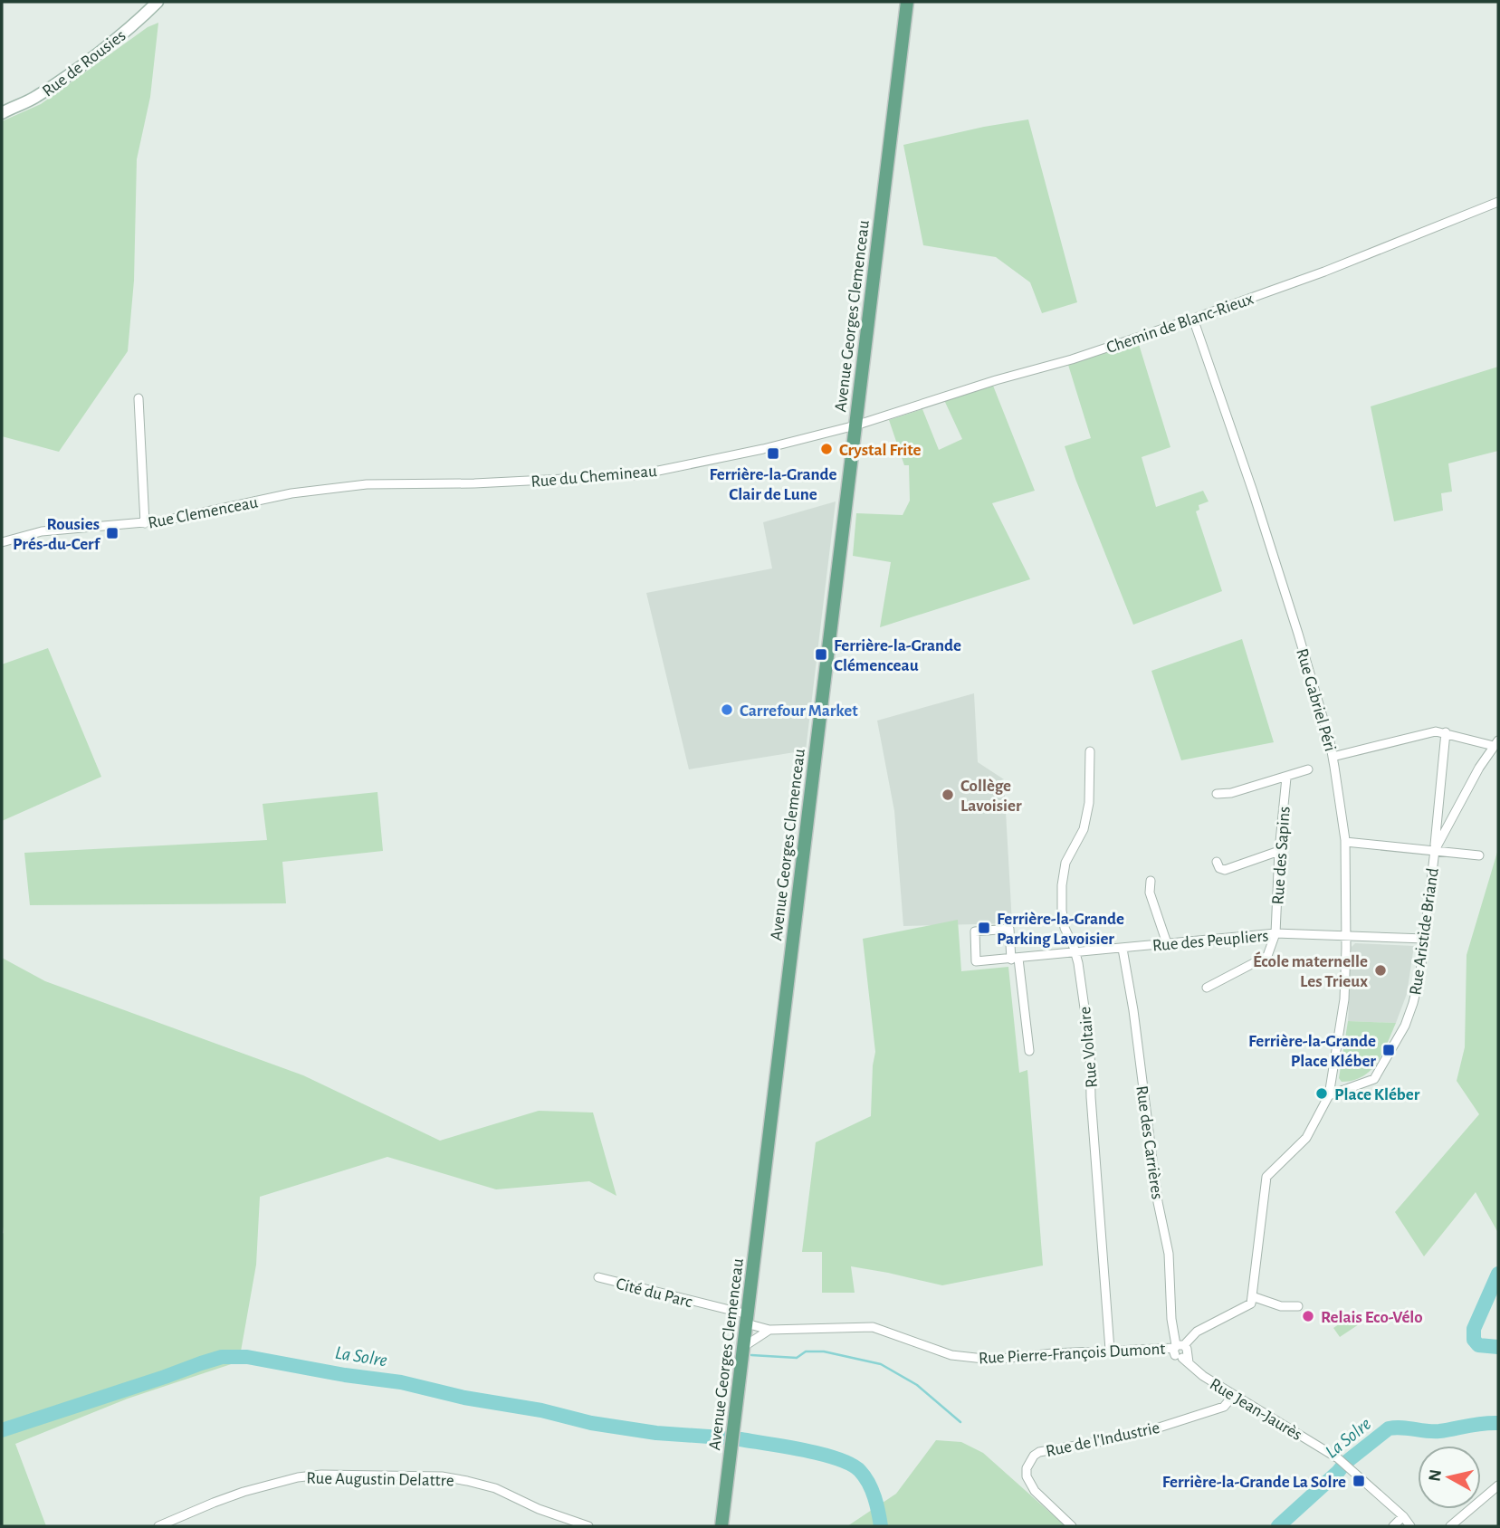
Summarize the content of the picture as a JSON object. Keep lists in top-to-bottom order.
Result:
{
  "streets": {
    "main road": ["Avenue Georges Clemenceau"],
    "street": [
      "Rue de Rousies",
      "Chemin de Blanc-Rieux",
      "Rue du Chemineau",
      "Rue Clemenceau",
      "Rue Gabriel Péri",
      "Rue des Sapins",
      "Rue Aristide Briand",
      "Rue des Peupliers",
      "Rue Voltaire",
      "Rue des Carrières",
      "Cité du Parc",
      "Rue Pierre-François Dumont",
      "Rue Jean-Jaurès",
      "Rue de l'Industrie",
      "Rue Augustin Delattre"
    ]
  },
  "crossings": [
    ["Avenue Georges Clemenceau", "Chemin de Blanc-Rieux"],
    ["Avenue Georges Clemenceau", "Rue du Chemineau"],
    ["Avenue Georges Clemenceau", "Cité du Parc"],
    ["Avenue Georges Clemenceau", "Rue Pierre-François Dumont"],
    ["Chemin de Blanc-Rieux", "Rue du Chemineau"],
    ["Chemin de Blanc-Rieux", "Rue Gabriel Péri"],
    ["Rue du Chemineau", "Rue Clemenceau"],
    ["Rue Gabriel Péri", "Rue Aristide Briand"],
    ["Rue Gabriel Péri", "Rue des Peupliers"],
    ["Rue des Sapins", "Rue des Peupliers"],
    ["Rue Aristide Briand", "Rue des Peupliers"],
    ["Rue des Peupliers", "Rue Voltaire"],
    ["Rue des Peupliers", "Rue des Carrières"],
    ["Rue Voltaire", "Rue Pierre-François Dumont"],
    ["Rue des Carrières", "Rue Pierre-François Dumont"],
    ["Rue des Carrières", "Rue Jean-Jaurès"],
    ["Cité du Parc", "Rue Pierre-François Dumont"],
    ["Rue Pierre-François Dumont", "Rue Jean-Jaurès"],
    ["Rue Jean-Jaurès", "Rue de l'Industrie"]
  ],
  "water": ["La Solre"],
  "places": {
    "other": [
      "Crystal Frite",
      "Carrefour Market",
      "Collège Lavoisier",
      "École maternelle Les Trieux",
      "Place Kléber",
      "Relais Eco-Vélo"
    ],
    "transit": [
      "Ferrière-la-Grande Clair de Lune",
      "Rousies Prés-du-Cerf",
      "Ferrière-la-Grande Clémenceau",
      "Ferrière-la-Grande Parking Lavoisier",
      "Ferrière-la-Grande Place Kléber",
      "Ferrière-la-Grande La Solre"
    ]
  },
  "north": "left"
}
